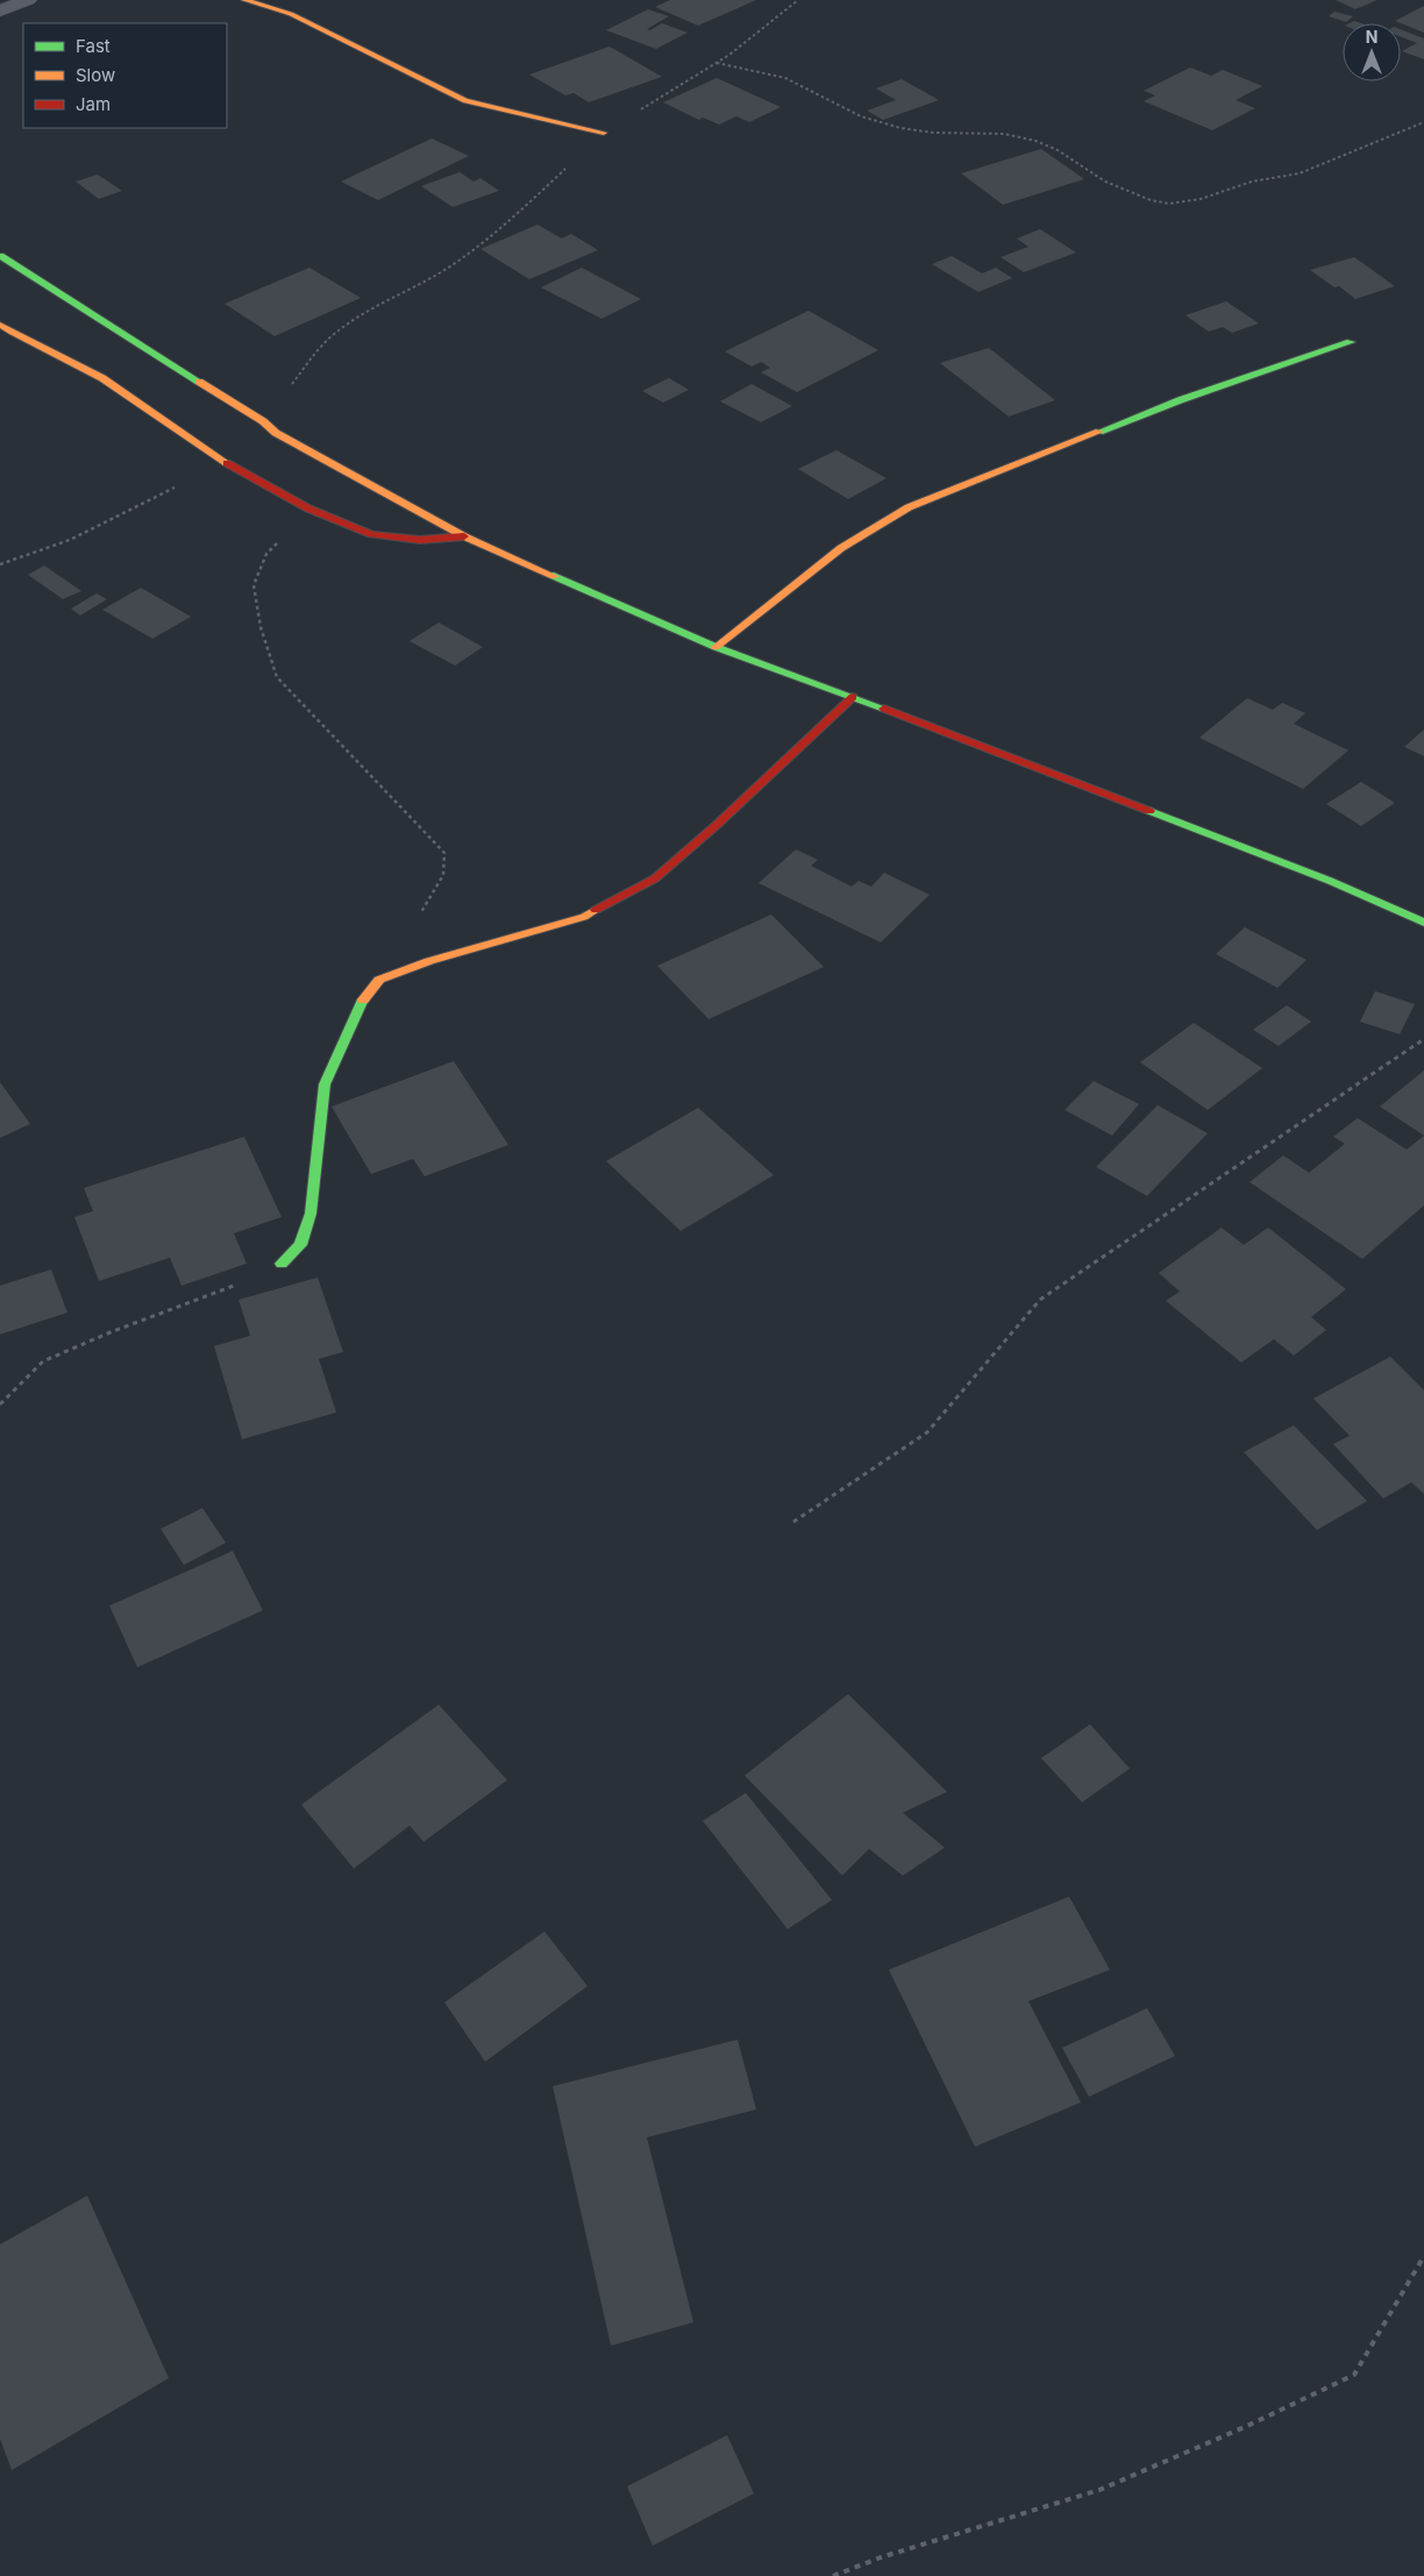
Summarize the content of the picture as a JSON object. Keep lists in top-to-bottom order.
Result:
{
  "legend": ["Fast", "Slow", "Jam"],
  "north": "top"
}
